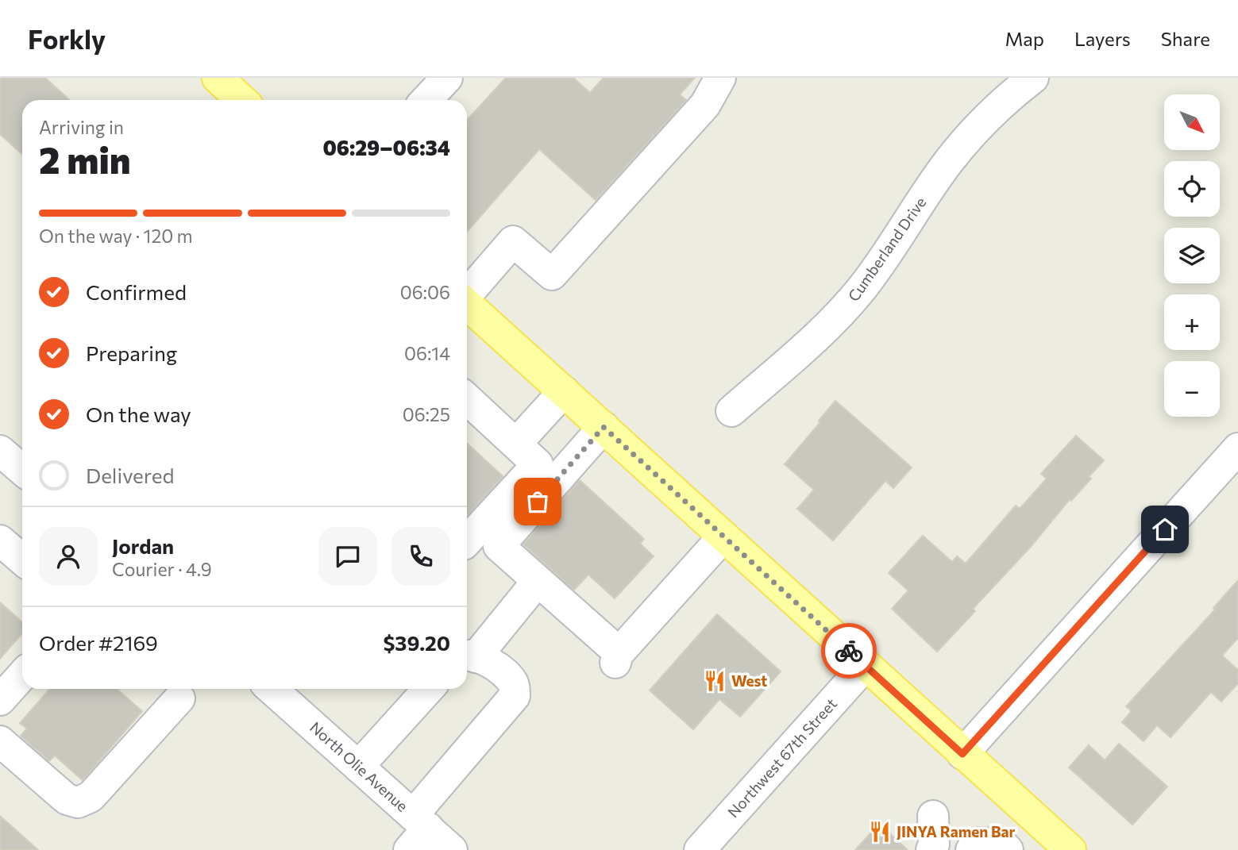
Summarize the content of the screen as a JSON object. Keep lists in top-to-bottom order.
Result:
{
  "streets": {
    "street": ["Cumberland Drive", "Northwest 67th Street", "North Olie Avenue"]
  },
  "places": {
    "restaurant": ["West", "JINYA Ramen Bar"]
  },
  "north": "bottom right",
  "page": {
    "header": "Forkly",
    "nav": ["Map", "Layers", "Share"],
    "map_buttons": ["+", "−"],
    "heading": ["2 min", "Arriving in", "06:29–06:34"],
    "panel": [
      "Jordan",
      "Courier · 4.9",
      "Order #2169",
      "$39.20"
    ],
    "bar": "On the way · 120 m",
    "list": [
      ["Confirmed", "06:06"],
      ["Preparing", "06:14"],
      ["On the way", "06:25"],
      "Delivered"
    ]
  }
}
